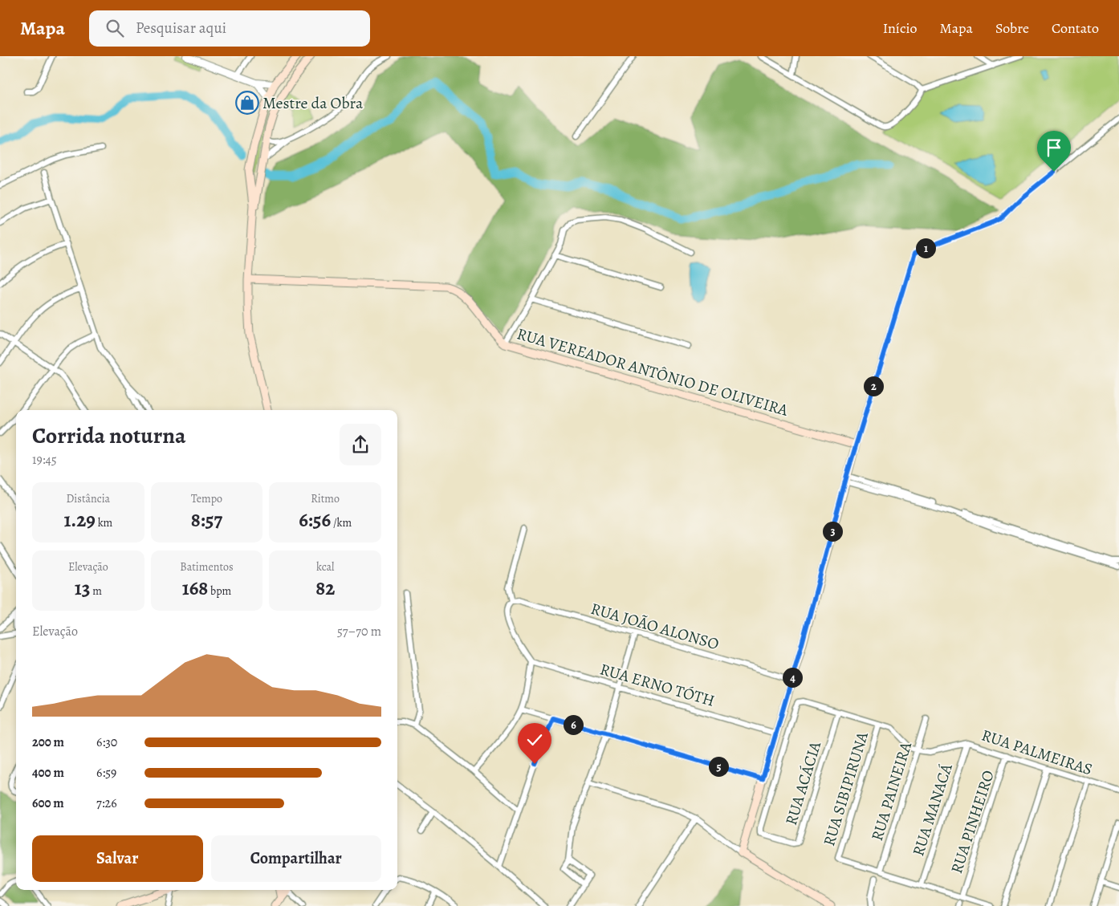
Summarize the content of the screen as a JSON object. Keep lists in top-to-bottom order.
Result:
{
  "streets": {
    "main road": ["RUA VEREADOR ANTÔNIO DE OLIVEIRA"],
    "street": [
      "RUA JOÃO ALONSO",
      "RUA ERNO TÓTH",
      "RUA PALMEIRAS",
      "RUA ACÁCIA",
      "RUA SIBIPIRUNA",
      "RUA PAINEIRA",
      "RUA MANACÁ",
      "RUA PINHEIRO"
    ]
  },
  "crossings": [
    ["RUA PALMEIRAS", "RUA PAINEIRA"],
    ["RUA PALMEIRAS", "RUA MANACÁ"],
    ["RUA PALMEIRAS", "RUA PINHEIRO"],
    ["RUA SIBIPIRUNA", "RUA PAINEIRA"]
  ],
  "places": {
    "shop": ["Mestre da Obra"]
  },
  "page": {
    "header": "Mapa",
    "search": "Pesquisar aqui",
    "nav": [
      "Início",
      "Mapa",
      "Sobre",
      "Contato"
    ],
    "pins": [
      "1",
      "2",
      "3",
      "4",
      "6",
      "5"
    ],
    "heading": ["Corrida noturna", "19:45"],
    "stats": [
      ["Distância", "1.29 km"],
      ["Tempo", "8:57"],
      ["Ritmo", "6:56 /km"],
      ["Elevação", "13 m"],
      ["Batimentos", "168 bpm"],
      ["kcal", "82"]
    ],
    "chart": ["Elevação", "57–70 m"],
    "list": [
      {
        "name": "200 m",
        "note": "6:30"
      },
      {
        "name": "400 m",
        "note": "6:59"
      },
      {
        "name": "600 m",
        "note": "7:26"
      }
    ],
    "buttons": ["Salvar", "Compartilhar"]
  }
}
